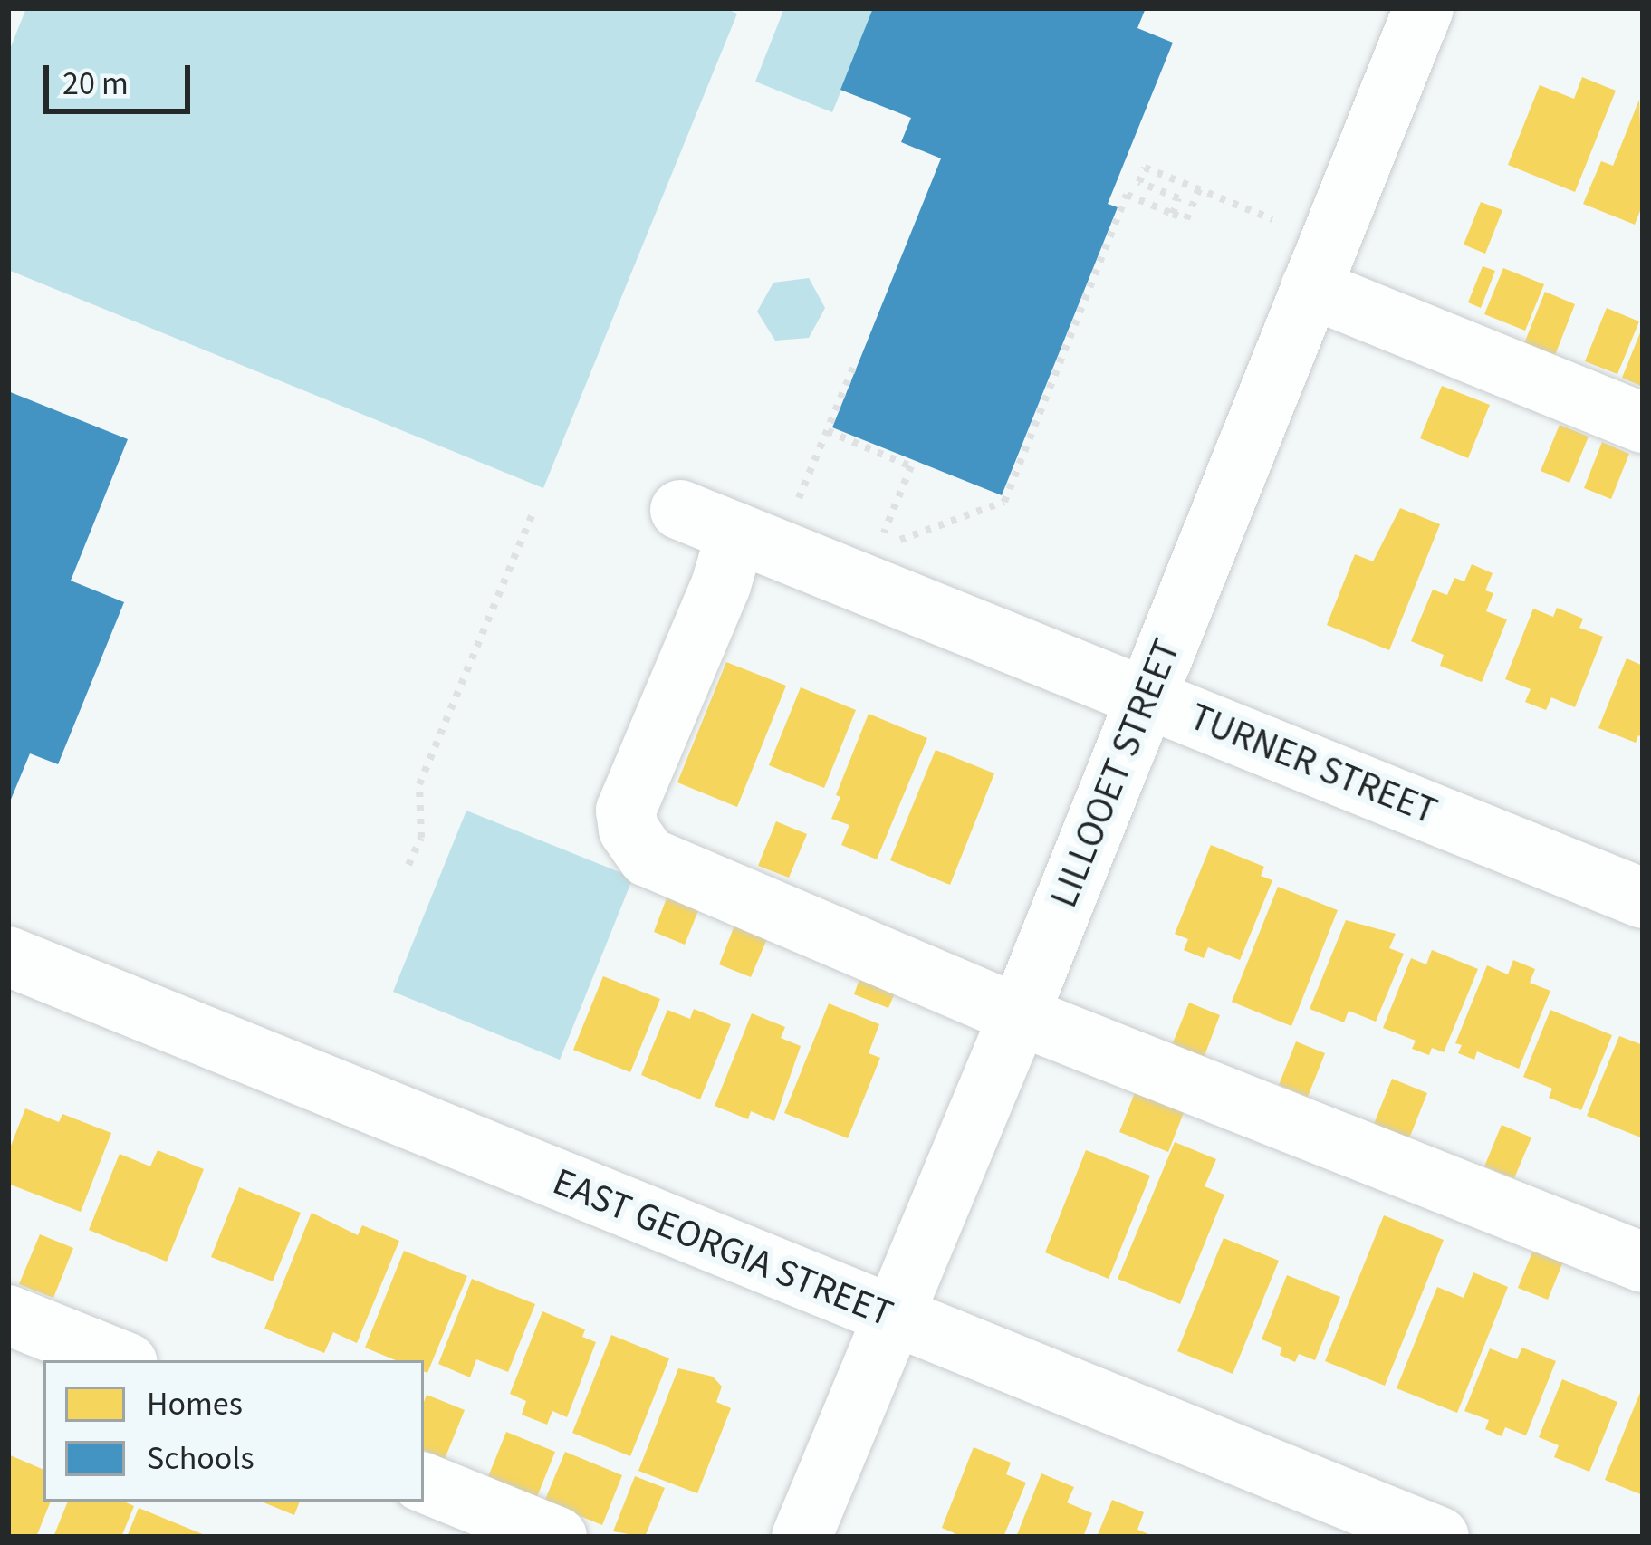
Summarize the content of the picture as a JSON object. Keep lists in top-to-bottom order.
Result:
{
  "streets": {
    "street": ["TURNER STREET", "LILLOOET STREET", "EAST GEORGIA STREET"]
  },
  "crossings": [
    ["TURNER STREET", "LILLOOET STREET"],
    ["LILLOOET STREET", "EAST GEORGIA STREET"]
  ],
  "legend": ["Homes", "Schools"],
  "scale_bar": "20 m"
}
